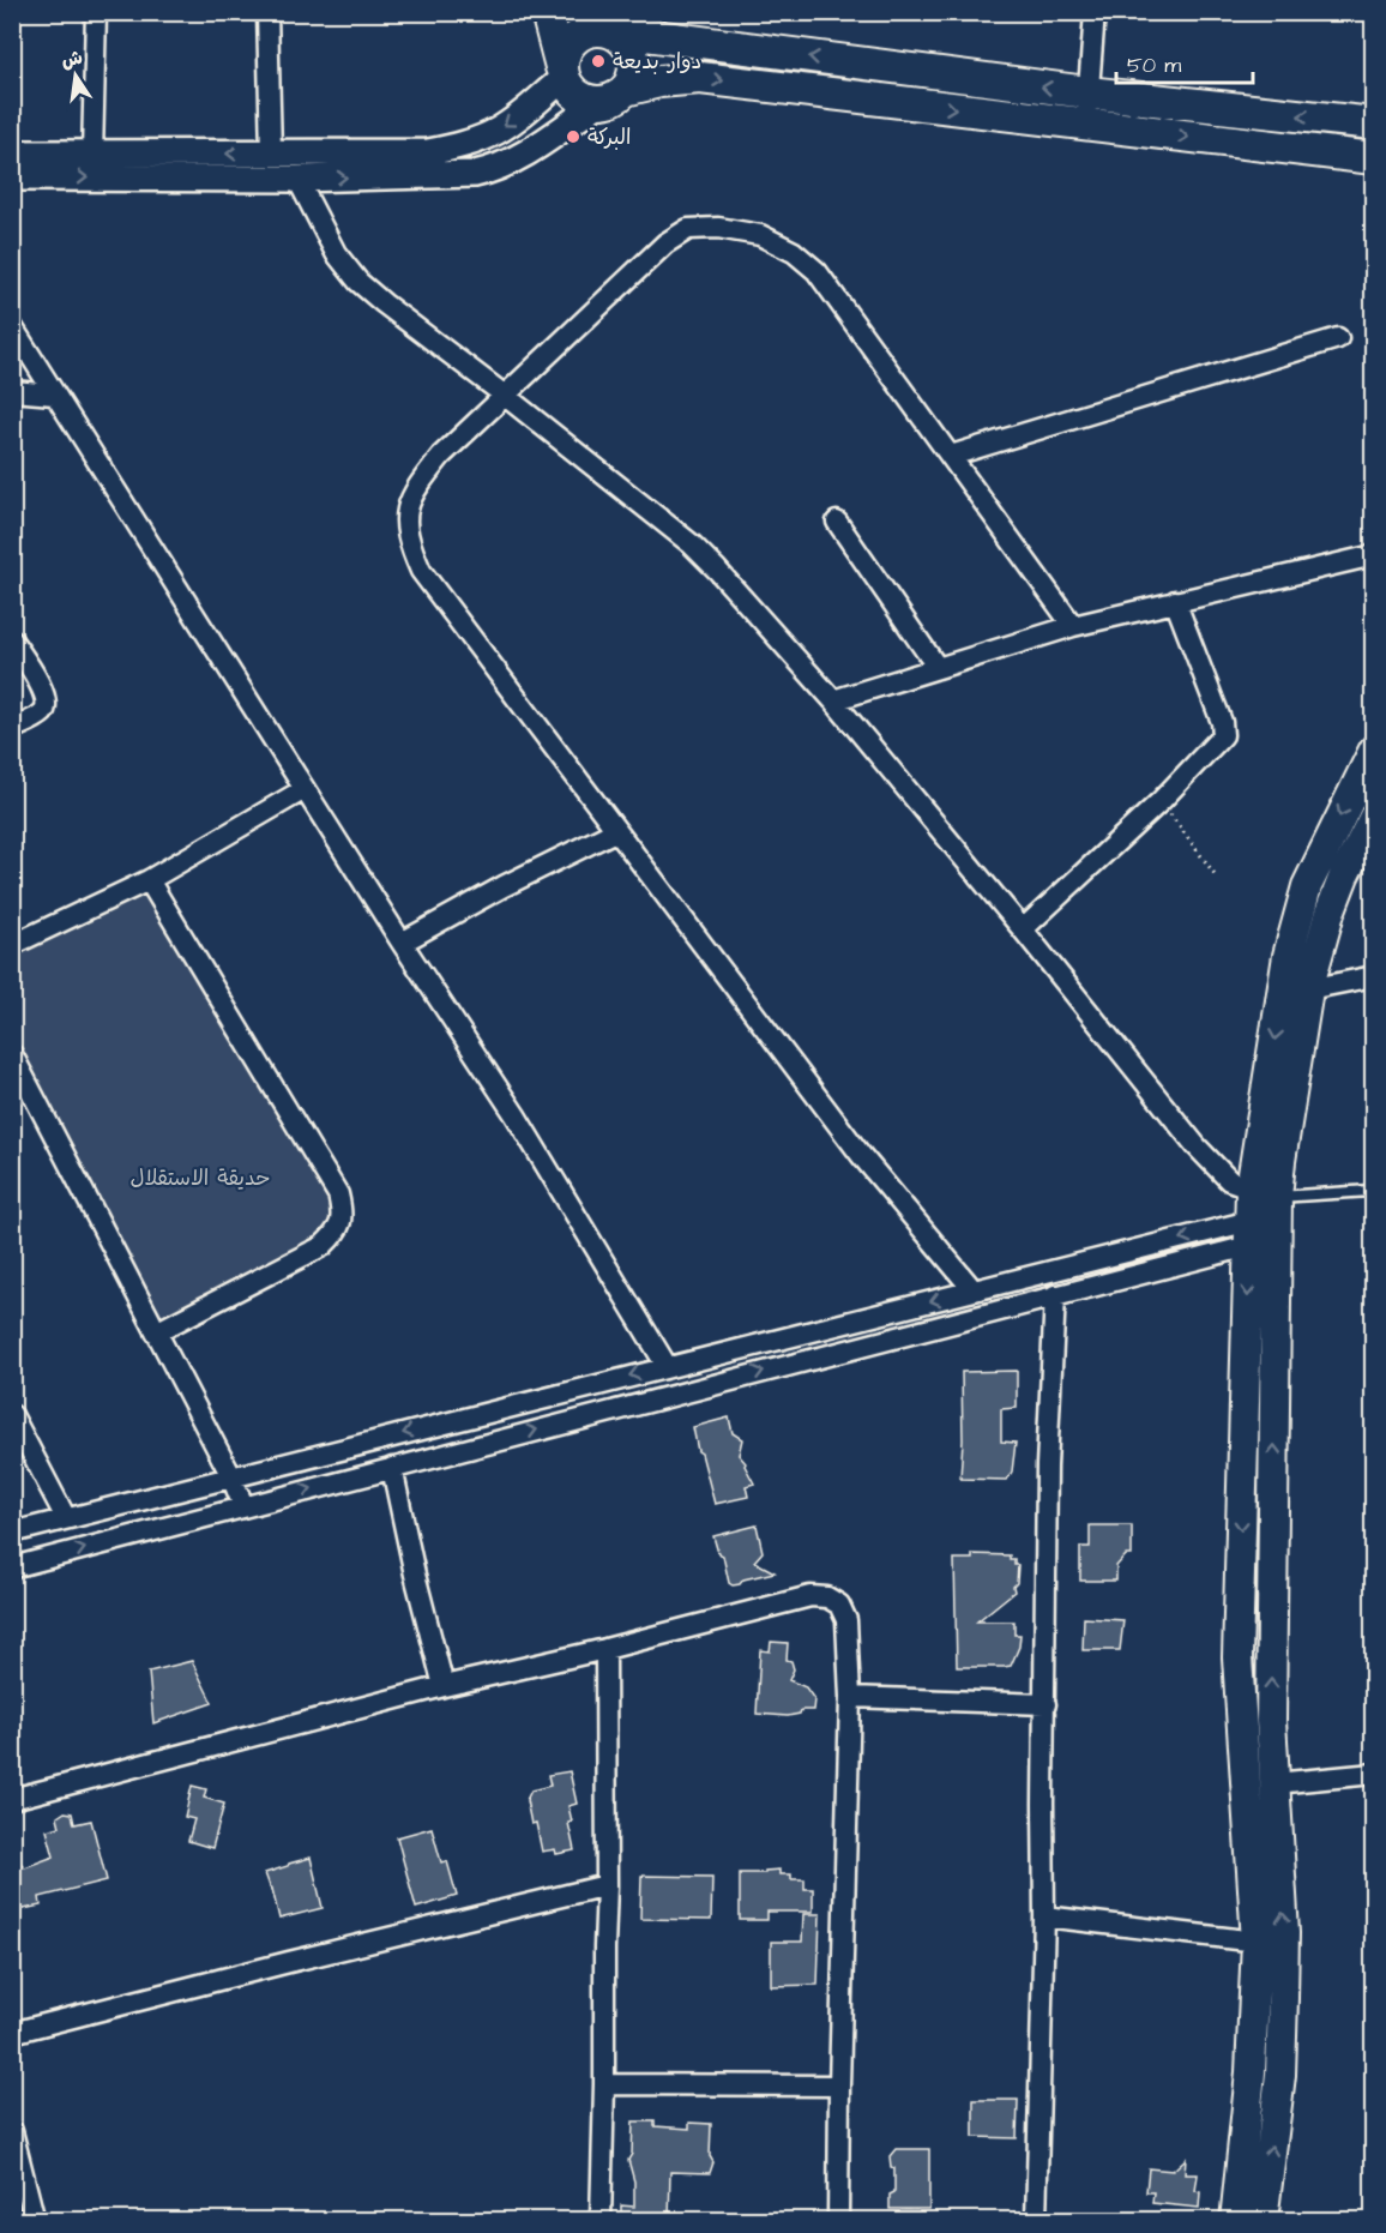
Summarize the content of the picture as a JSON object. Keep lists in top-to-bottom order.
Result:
{
  "parks": ["حديقة الاستقلال"],
  "places": ["دوار بديعة", "البركة"],
  "scale_bar": "50 m",
  "north": "top"
}
